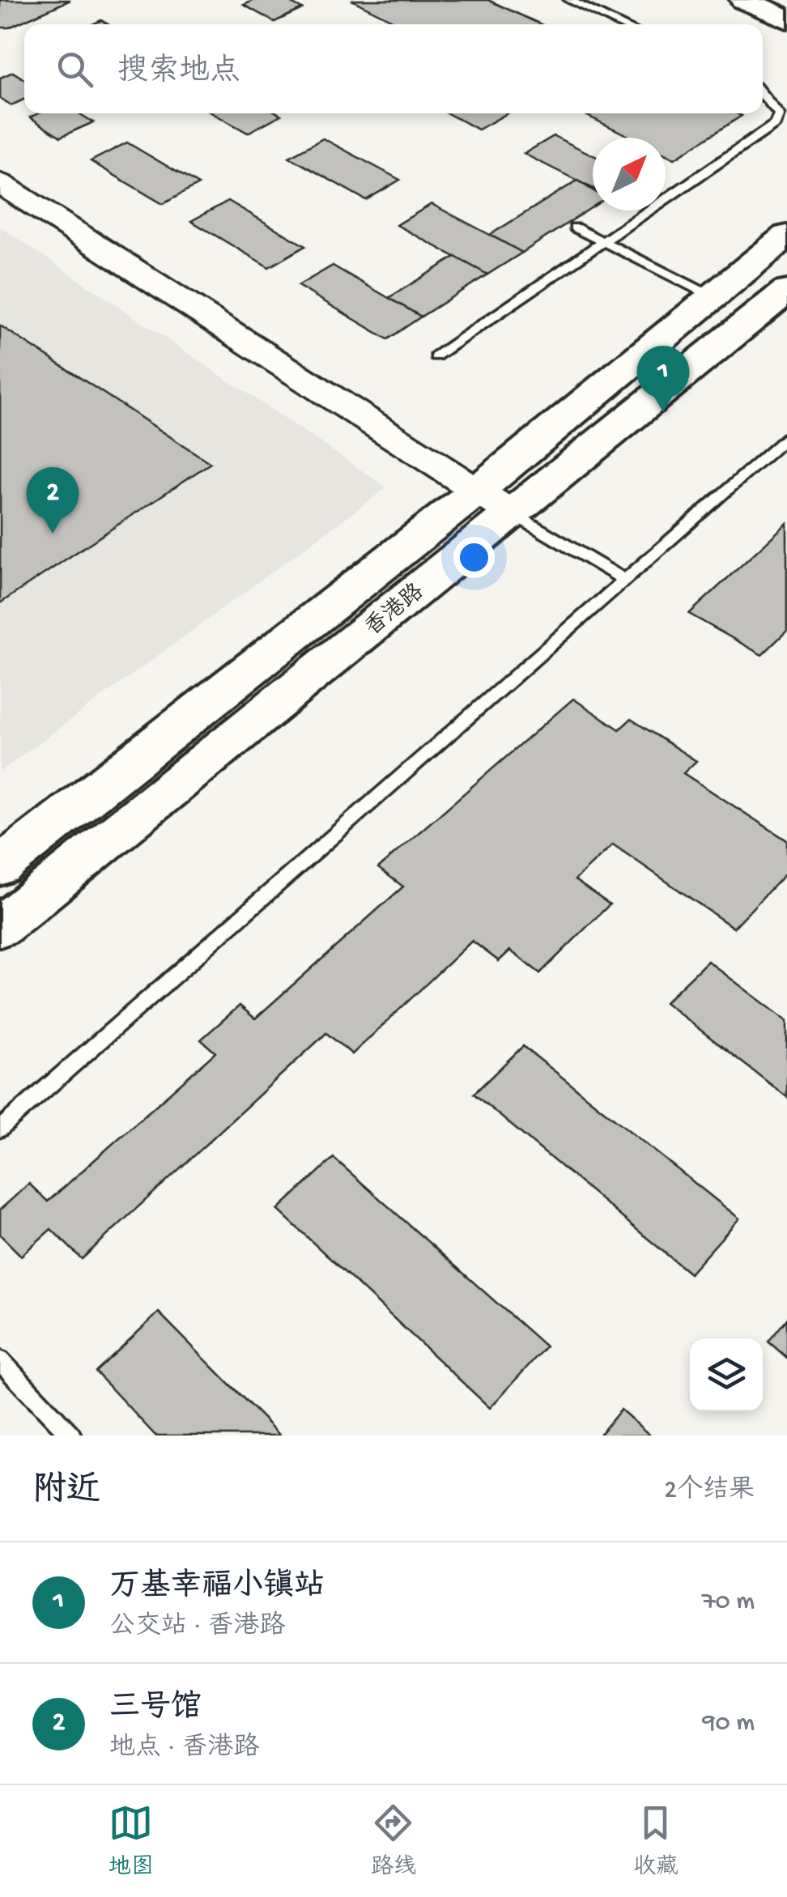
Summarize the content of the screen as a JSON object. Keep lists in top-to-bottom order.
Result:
{
  "streets": {
    "main road": ["香港路"]
  },
  "north": "top right",
  "page": {
    "search": "搜索地点",
    "pins": ["1", "2"],
    "heading": ["附近", "2个结果"],
    "list": [
      {
        "mark": "1",
        "name": "万基幸福小镇站",
        "note": "公交站 · 香港路",
        "value": "70 m"
      },
      {
        "mark": "2",
        "name": "三号馆",
        "note": "地点 · 香港路",
        "value": "90 m"
      }
    ],
    "nav": ["地图", "路线", "收藏"]
  }
}
